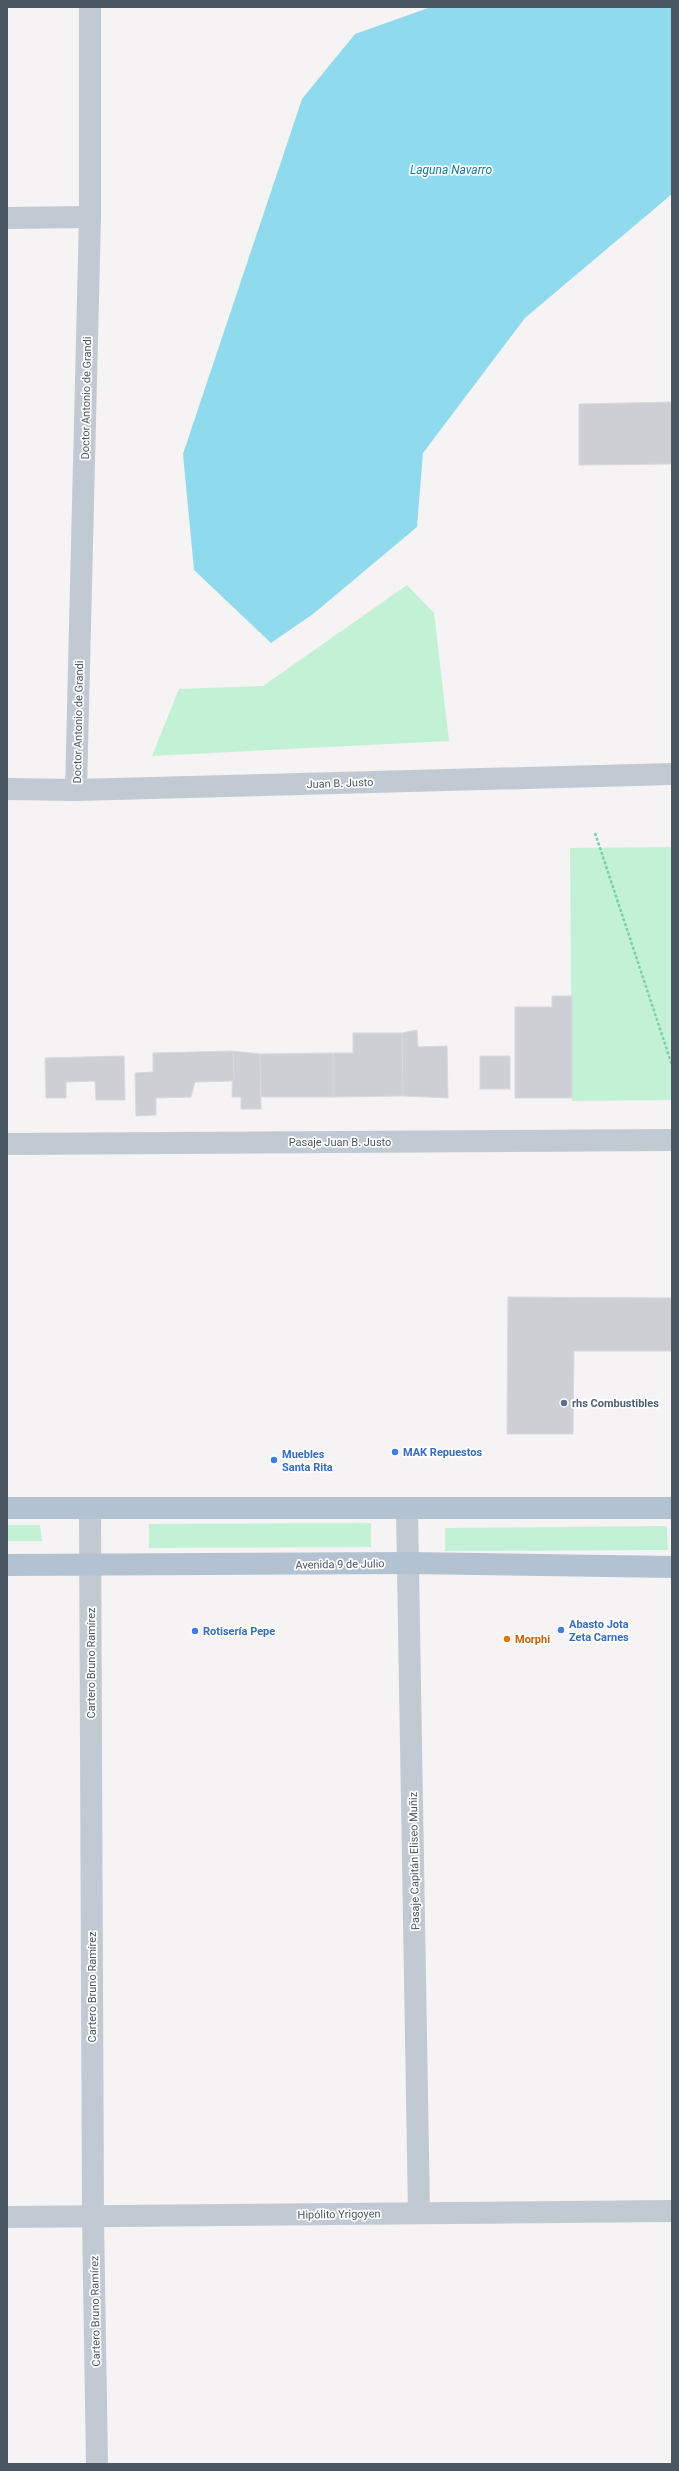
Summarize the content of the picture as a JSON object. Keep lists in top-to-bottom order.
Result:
{
  "streets": {
    "main road": ["Avenida 9 de Julio"],
    "street": [
      "Doctor Antonio de Grandi",
      "Juan B. Justo",
      "Pasaje Juan B. Justo",
      "Cartero Bruno Ramírez",
      "Pasaje Capitán Eliseo Muñiz",
      "Hipólito Yrigoyen"
    ]
  },
  "crossings": [
    ["Doctor Antonio de Grandi", "Juan B. Justo"],
    ["Avenida 9 de Julio", "Cartero Bruno Ramírez"],
    ["Avenida 9 de Julio", "Pasaje Capitán Eliseo Muñiz"],
    ["Cartero Bruno Ramírez", "Hipólito Yrigoyen"],
    ["Pasaje Capitán Eliseo Muñiz", "Hipólito Yrigoyen"]
  ],
  "water": ["Laguna Navarro"],
  "places": [
    "rhs Combustibles",
    "MAK Repuestos",
    "Muebles Santa Rita",
    "Abasto Jota Zeta Carnes",
    "Rotisería Pepe",
    "Morphi"
  ]
}
